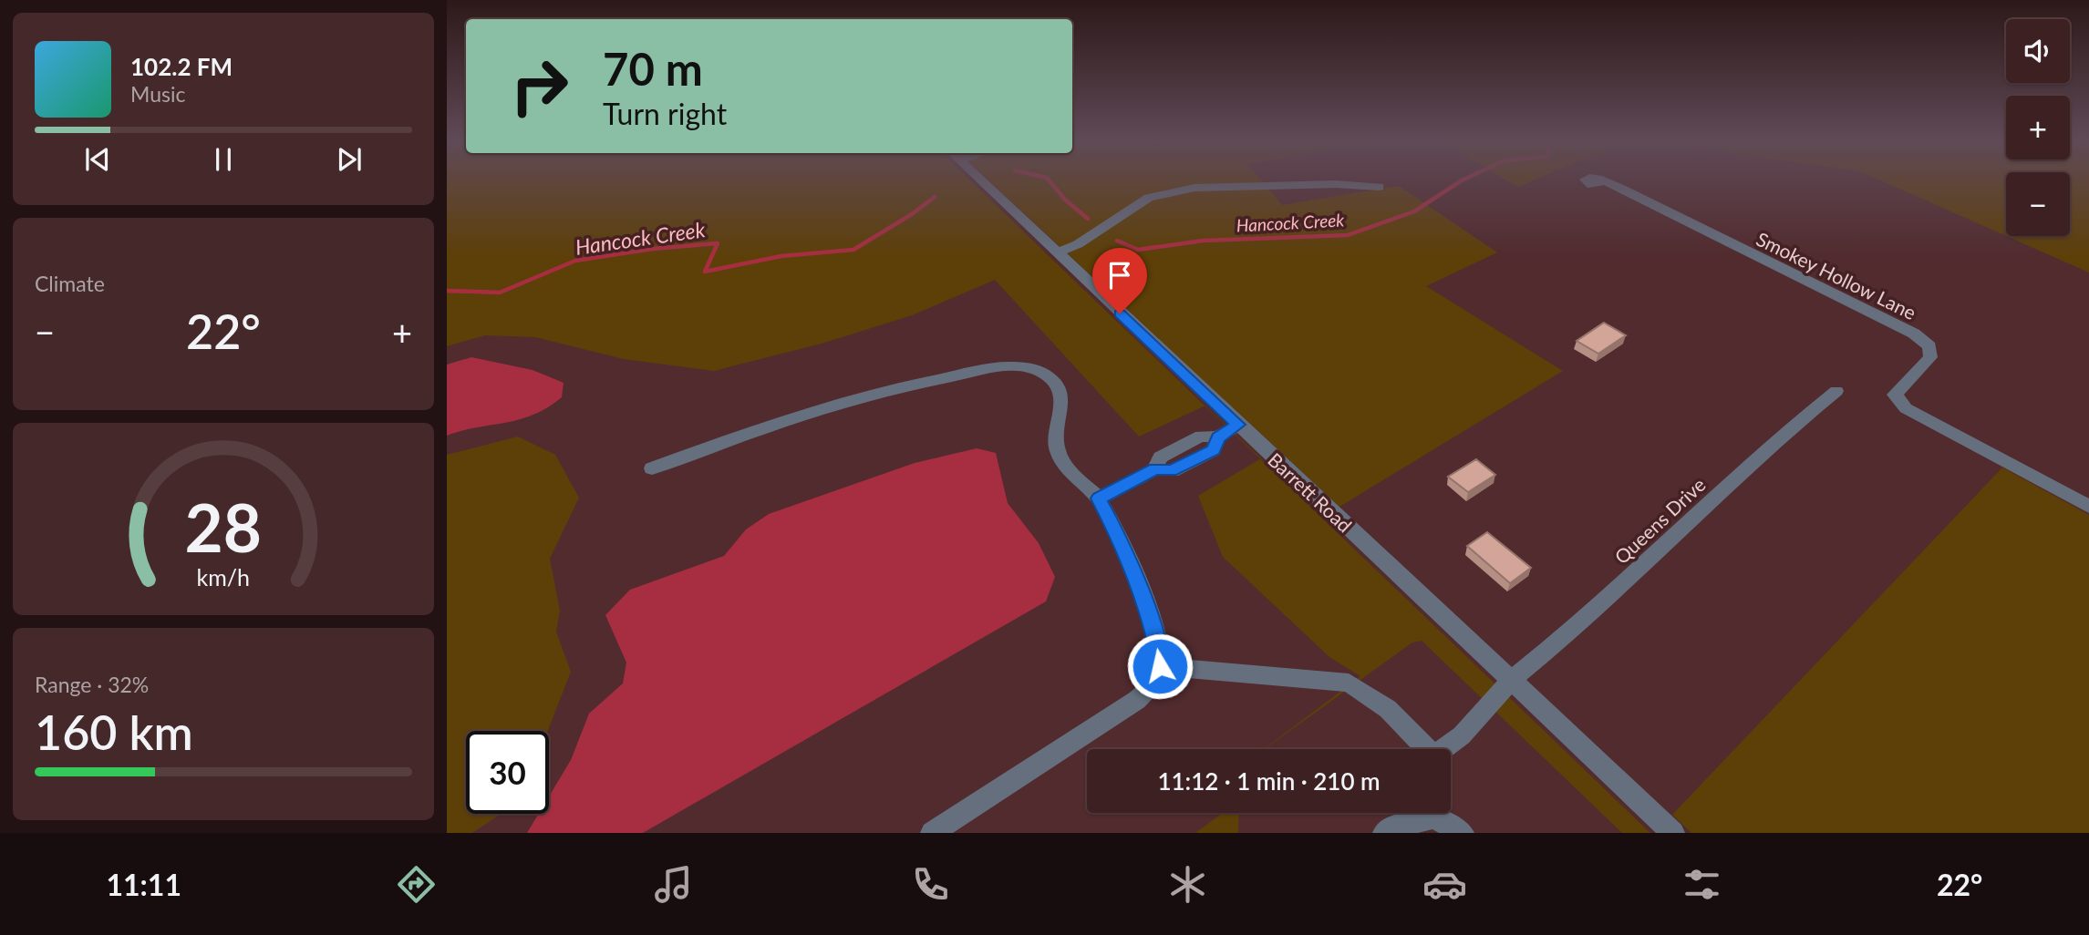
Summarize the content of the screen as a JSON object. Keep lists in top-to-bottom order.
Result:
{
  "streets": {
    "street": ["Smokey Hollow Lane", "Barrett Road", "Queens Drive"]
  },
  "crossings": [
    ["Barrett Road", "Queens Drive"]
  ],
  "water": ["Hancock Creek"],
  "page": {
    "map_buttons": ["+", "−"],
    "turn": ["70 m", "Turn right"],
    "song": ["102.2 FM", "Music"],
    "tile": [
      "Climate",
      ["Range · 32%", "160 km"]
    ],
    "heat": ["−", "22°", "+"],
    "limit": "30",
    "trip": "11:12 · 1 min · 210 m",
    "tabs": ["11:11", "22°"],
    "gauge": ["28", "km/h"]
  }
}
